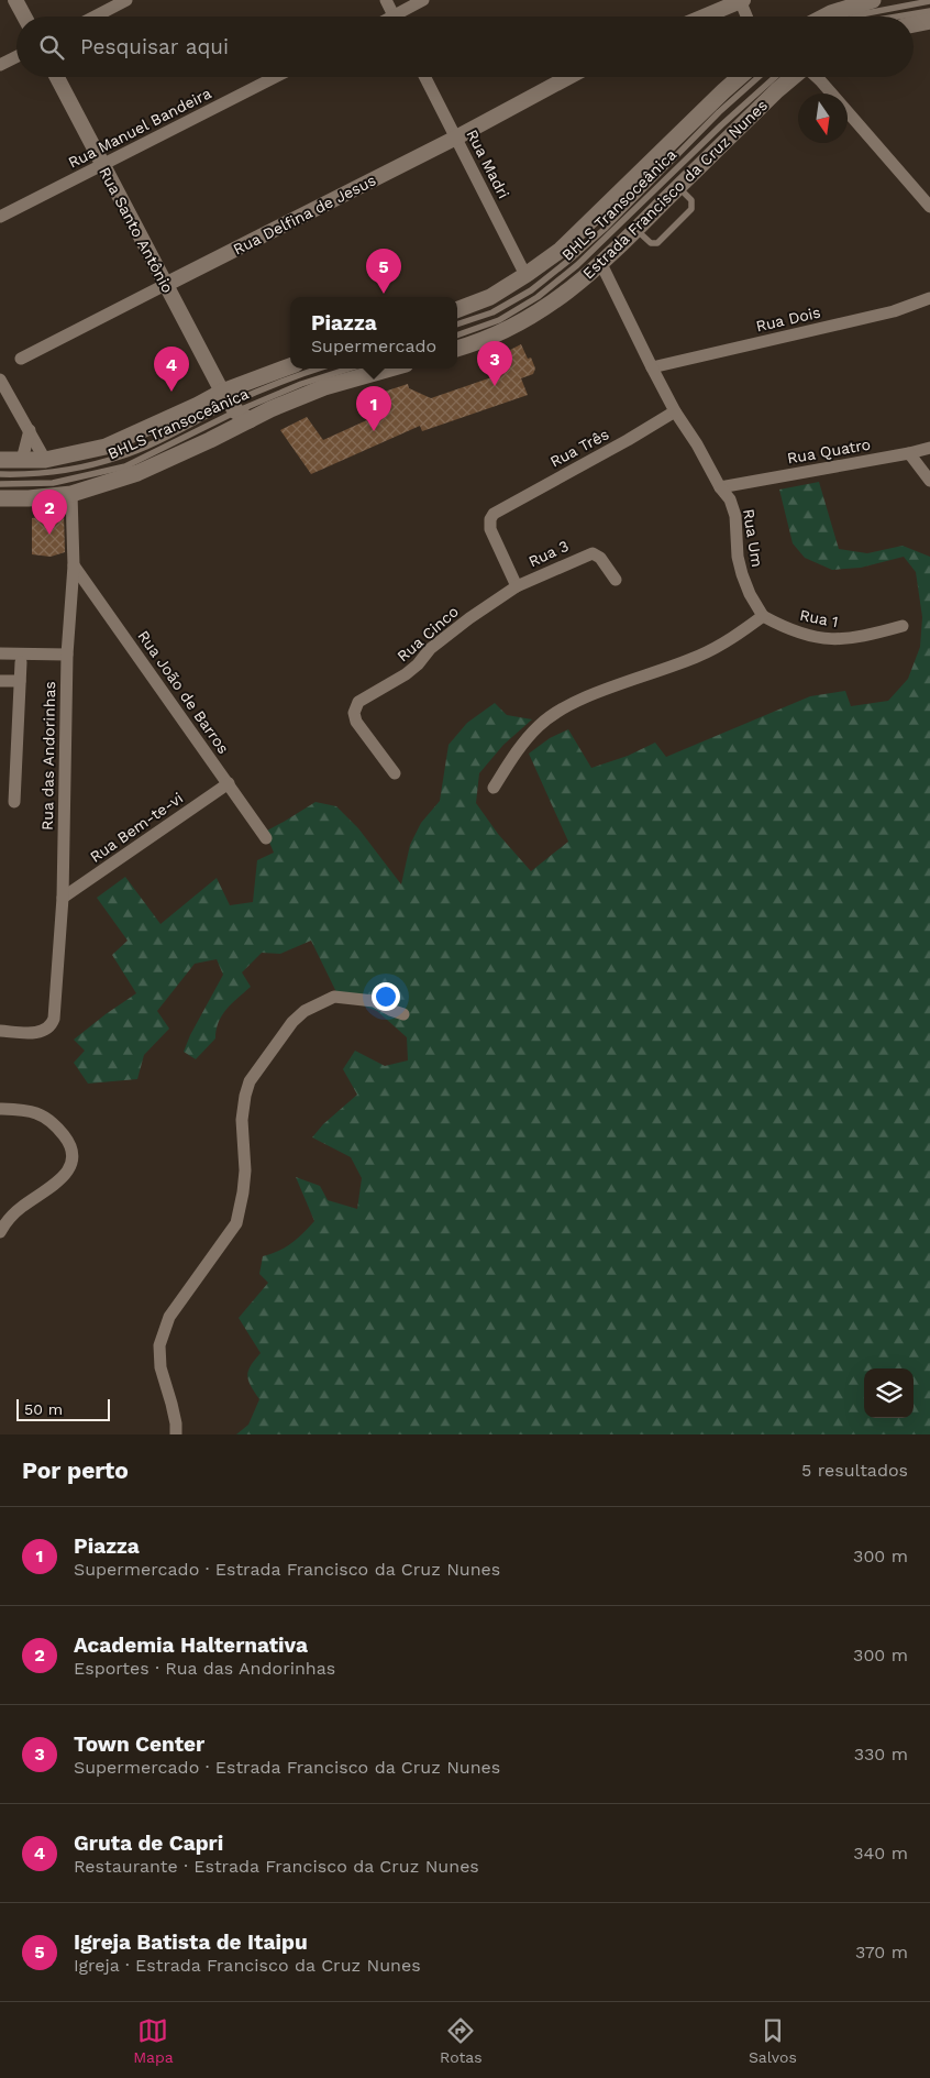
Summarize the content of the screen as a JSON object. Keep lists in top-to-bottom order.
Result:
{
  "streets": {
    "main road": ["Estrada Francisco da Cruz Nunes"],
    "street": [
      "Rua Manuel Bandeira",
      "Rua Madri",
      "Rua Delfina de Jesus",
      "Rua Santo Antônio",
      "Rua Dois",
      "Rua Três",
      "Rua Quatro",
      "Rua Um",
      "Rua 3",
      "Rua 1",
      "Rua Cinco",
      "Rua João de Barros",
      "Rua das Andorinhas",
      "Rua Bem-te-vi"
    ],
    "lane": ["BHLS Transoceânica"]
  },
  "crossings": [
    ["Rua Manuel Bandeira", "Rua Santo Antônio"],
    ["Rua Madri", "Rua Delfina de Jesus"],
    ["Estrada Francisco da Cruz Nunes", "Rua Um"],
    ["BHLS Transoceânica", "Rua Santo Antônio"],
    ["Rua Delfina de Jesus", "Rua Santo Antônio"],
    ["Rua Dois", "Rua Um"],
    ["Rua Três", "Rua Um"],
    ["Rua Três", "Rua 3"],
    ["Rua Três", "Rua Cinco"],
    ["Rua Quatro", "Rua Um"],
    ["Rua Um", "Rua 1"],
    ["Rua 3", "Rua Cinco"],
    ["Rua João de Barros", "Rua das Andorinhas"],
    ["Rua João de Barros", "Rua Bem-te-vi"],
    ["Rua das Andorinhas", "Rua Bem-te-vi"]
  ],
  "scale_bar": "50 m",
  "north": "bottom",
  "page": {
    "search": "Pesquisar aqui",
    "pins": [
      "5",
      "3",
      "4",
      "1",
      "2"
    ],
    "popup": ["Piazza", "Supermercado"],
    "scale": "50 m",
    "heading": ["Por perto", "5 resultados"],
    "list": [
      {
        "mark": "1",
        "name": "Piazza",
        "note": "Supermercado · Estrada Francisco da Cruz Nunes",
        "value": "300 m"
      },
      {
        "mark": "2",
        "name": "Academia Halternativa",
        "note": "Esportes · Rua das Andorinhas",
        "value": "300 m"
      },
      {
        "mark": "3",
        "name": "Town Center",
        "note": "Supermercado · Estrada Francisco da Cruz Nunes",
        "value": "330 m"
      },
      {
        "mark": "4",
        "name": "Gruta de Capri",
        "note": "Restaurante · Estrada Francisco da Cruz Nunes",
        "value": "340 m"
      },
      {
        "mark": "5",
        "name": "Igreja Batista de Itaipu",
        "note": "Igreja · Estrada Francisco da Cruz Nunes",
        "value": "370 m"
      }
    ],
    "nav": ["Mapa", "Rotas", "Salvos"]
  }
}
